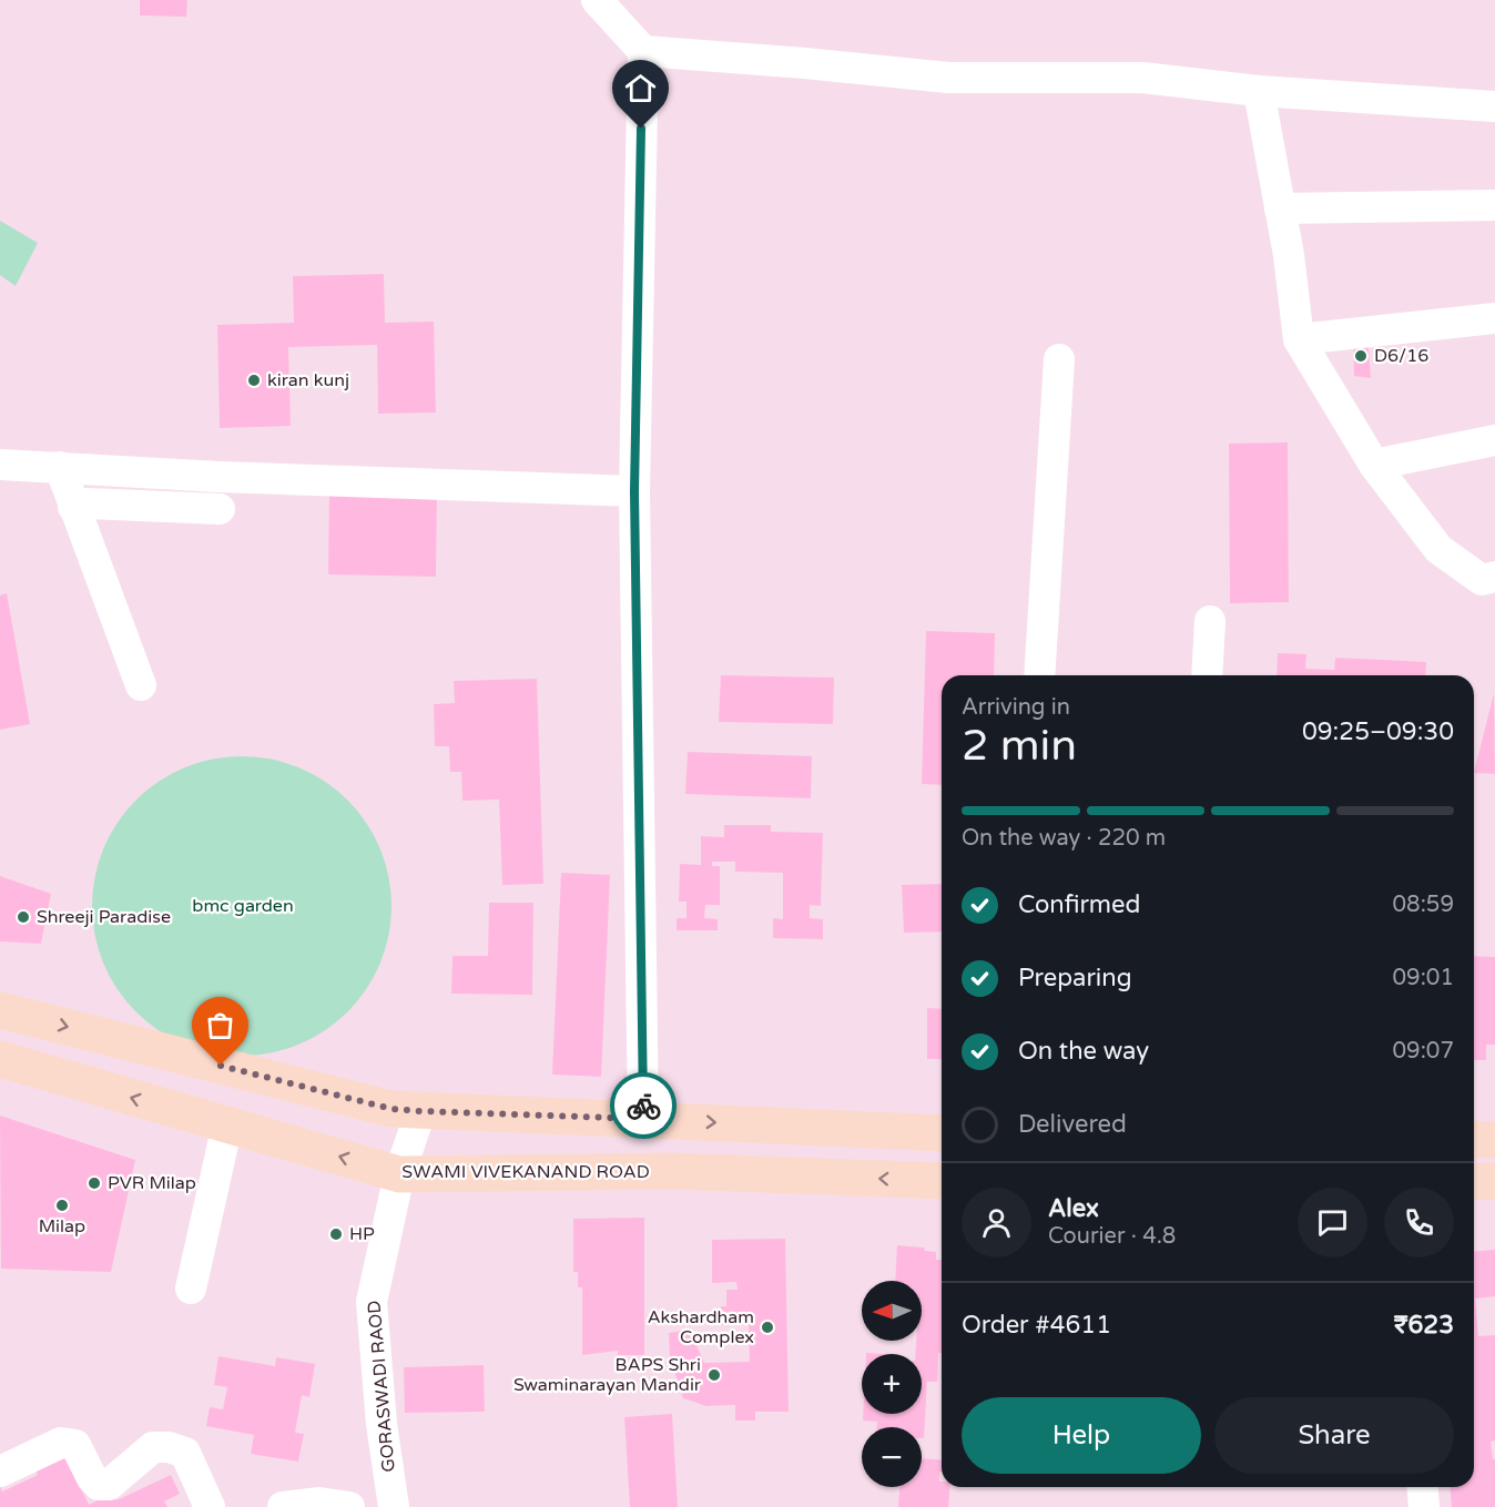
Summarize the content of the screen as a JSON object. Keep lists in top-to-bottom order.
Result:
{
  "streets": {
    "main road": ["SWAMI VIVEKANAND ROAD"],
    "street": ["GORASWADI RAOD"]
  },
  "crossings": [
    ["SWAMI VIVEKANAND ROAD", "GORASWADI RAOD"]
  ],
  "parks": ["bmc garden"],
  "places": [
    "D6/16",
    "kiran kunj",
    "Shreeji Paradise",
    "PVR Milap",
    "Milap",
    "HP",
    "Akshardham Complex",
    "BAPS Shri Swaminarayan Mandir"
  ],
  "north": "left",
  "page": {
    "heading": ["2 min", "Arriving in", "09:25–09:30"],
    "panel": [
      "Alex",
      "Courier · 4.8",
      "Order #4611",
      "₹623"
    ],
    "bar": "On the way · 220 m",
    "list": [
      ["Confirmed", "08:59"],
      ["Preparing", "09:01"],
      ["On the way", "09:07"],
      "Delivered"
    ],
    "map_buttons": ["+", "−"],
    "buttons": ["Help", "Share"]
  }
}
